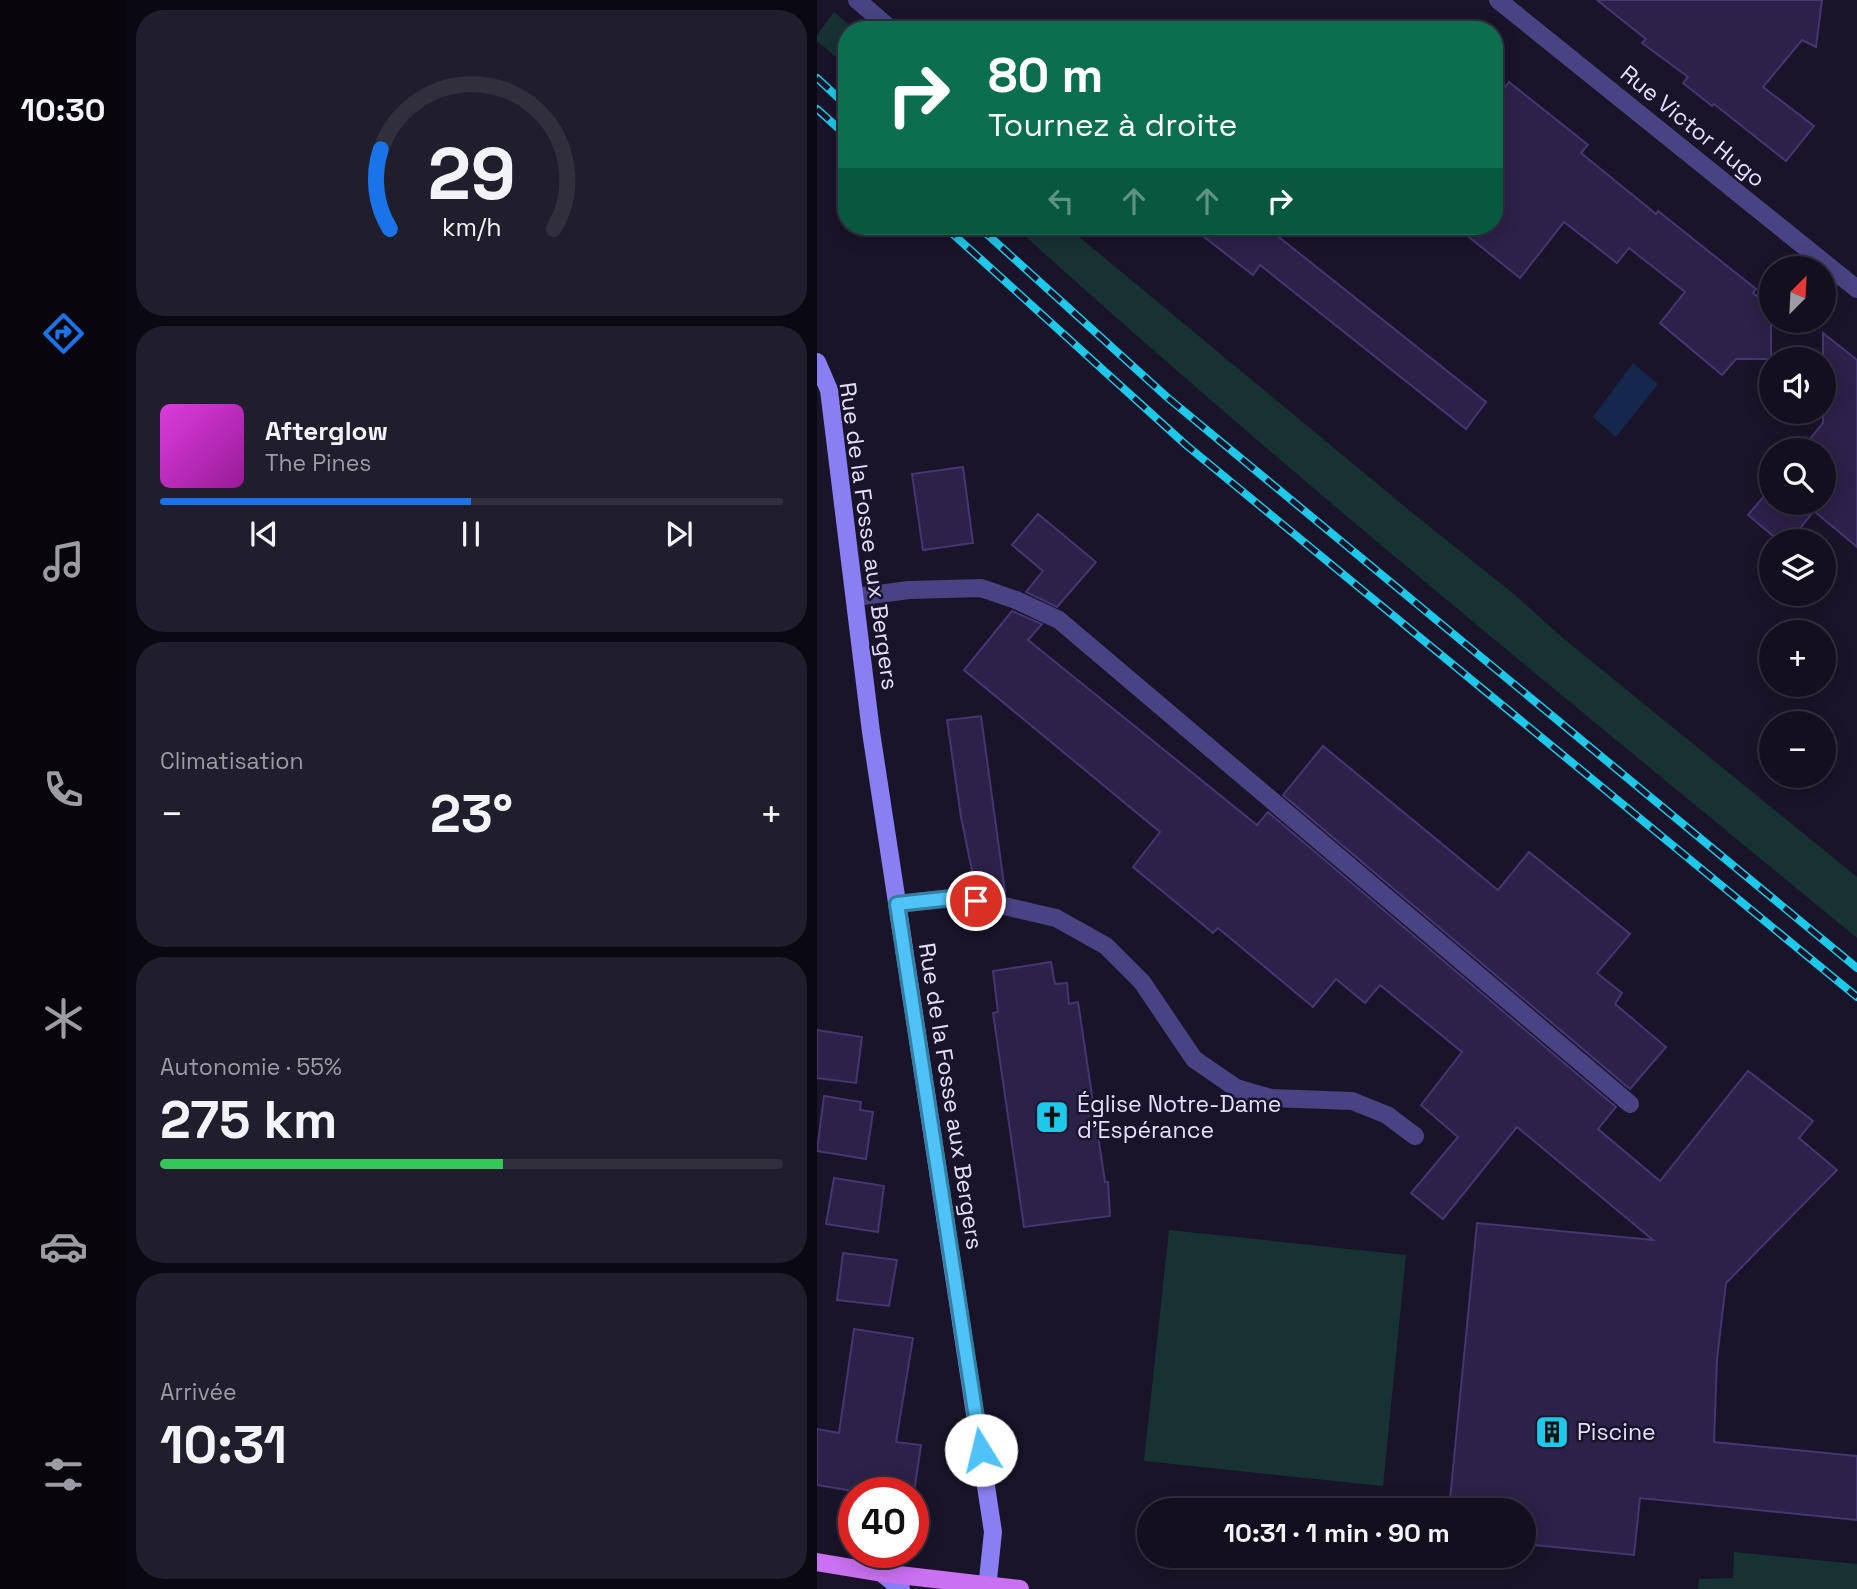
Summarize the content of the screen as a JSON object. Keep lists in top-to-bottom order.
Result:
{
  "streets": {
    "street": ["Rue Victor Hugo", "Rue de la Fosse aux Bergers"]
  },
  "places": {
    "church": ["Église Notre-Dame d'Espérance"],
    "building": ["Piscine"]
  },
  "north": "top right",
  "page": {
    "tabs": "10:30",
    "turn": ["80 m", "Tournez à droite"],
    "map_buttons": ["+", "−"],
    "song": ["Afterglow", "The Pines"],
    "tile": [
      "Climatisation",
      ["Autonomie · 55%", "275 km"],
      ["Arrivée", "10:31"]
    ],
    "heat": ["−", "23°", "+"],
    "limit": "40",
    "trip": "10:31 · 1 min · 90 m",
    "gauge": ["29", "km/h"]
  }
}
